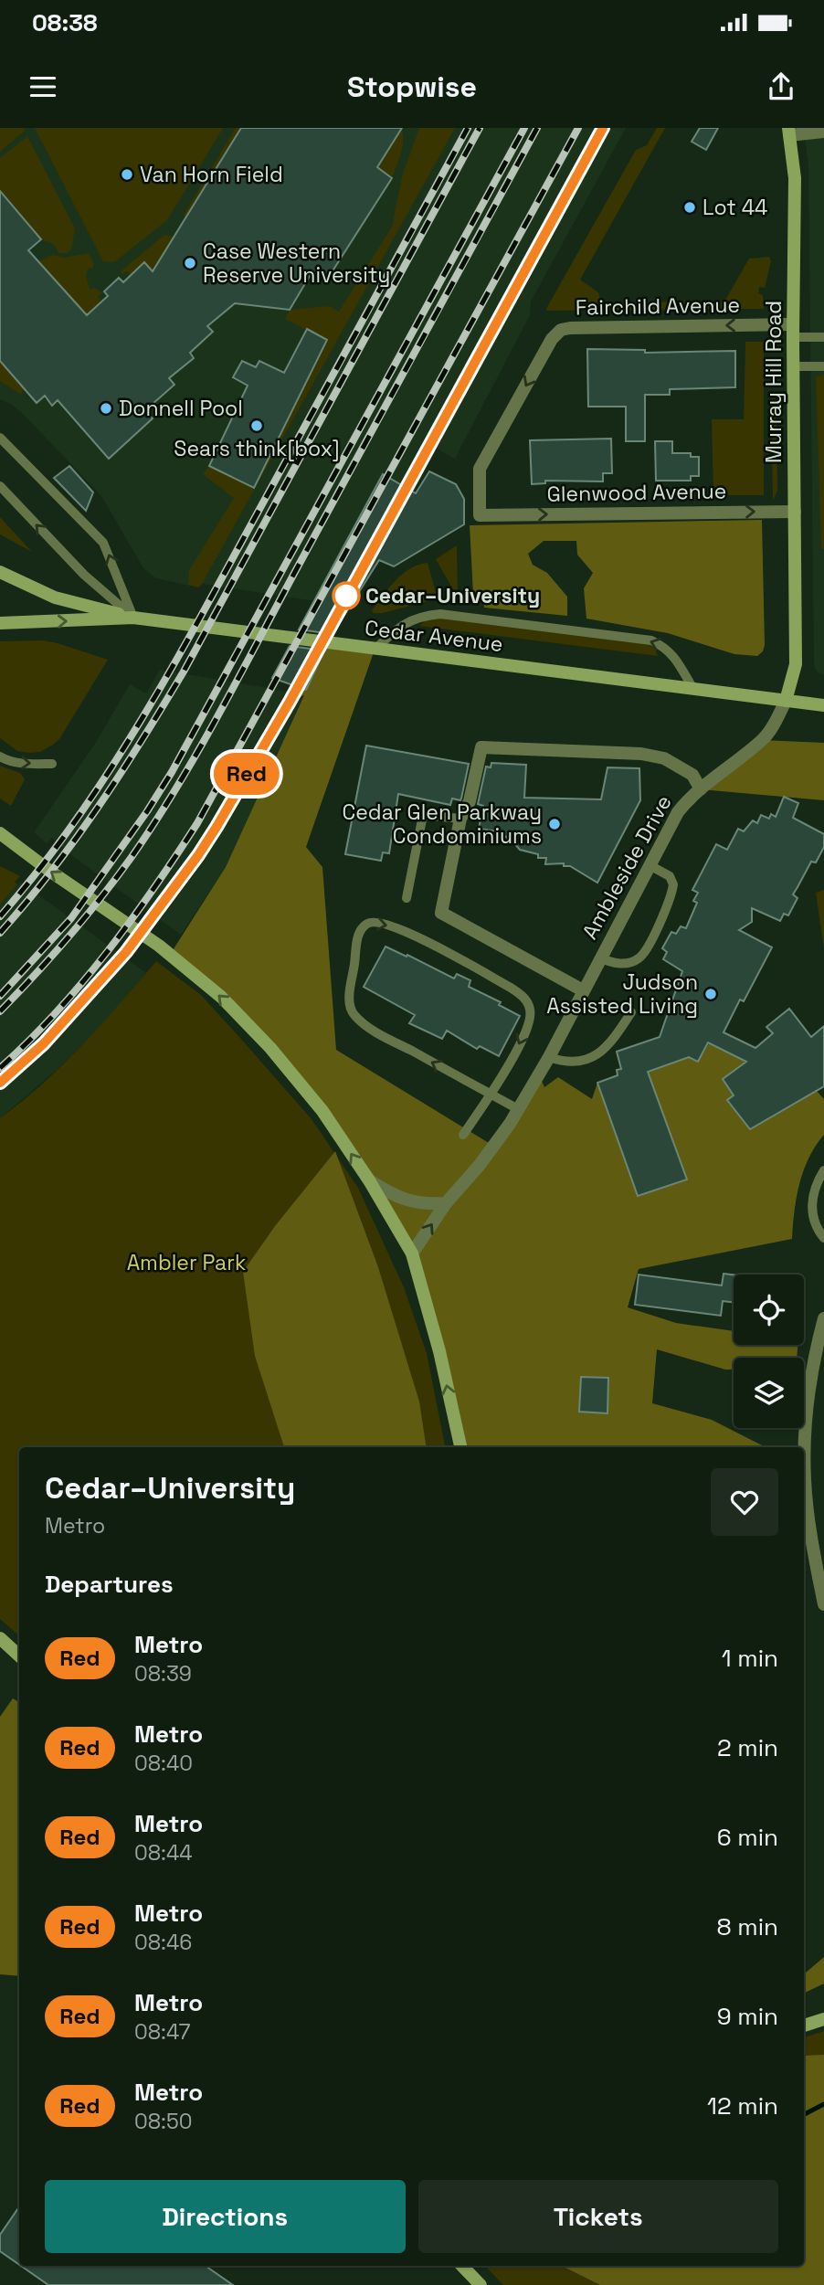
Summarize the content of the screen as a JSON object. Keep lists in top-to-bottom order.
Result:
{
  "streets": {
    "main road": ["Murray Hill Road", "Cedar Avenue"],
    "street": ["Fairchild Avenue", "Glenwood Avenue", "Ambleside Drive"]
  },
  "crossings": [
    ["Fairchild Avenue", "Murray Hill Road"],
    ["Fairchild Avenue", "Glenwood Avenue"],
    ["Murray Hill Road", "Glenwood Avenue"],
    ["Murray Hill Road", "Cedar Avenue"],
    ["Murray Hill Road", "Ambleside Drive"],
    ["Cedar Avenue", "Ambleside Drive"]
  ],
  "one_way": ["Fairchild Avenue", "Glenwood Avenue"],
  "parks": ["Ambler Park"],
  "places": [
    "Van Horn Field",
    "Lot 44",
    "Case Western Reserve University",
    "Donnell Pool",
    "Sears think[box]",
    "Cedar–University",
    "Cedar Glen Parkway Condominiums",
    "Judson Assisted Living"
  ],
  "lines": ["metro line Red"],
  "page": {
    "status": "08:38",
    "header": "Stopwise",
    "on_map": "Red",
    "heading": [
      ["Cedar–University", "Metro"],
      "Departures"
    ],
    "list": [
      {
        "mark": "Red",
        "name": "Metro",
        "note": "08:39",
        "value": "1 min"
      },
      {
        "mark": "Red",
        "name": "Metro",
        "note": "08:40",
        "value": "2 min"
      },
      {
        "mark": "Red",
        "name": "Metro",
        "note": "08:44",
        "value": "6 min"
      },
      {
        "mark": "Red",
        "name": "Metro",
        "note": "08:46",
        "value": "8 min"
      },
      {
        "mark": "Red",
        "name": "Metro",
        "note": "08:47",
        "value": "9 min"
      },
      {
        "mark": "Red",
        "name": "Metro",
        "note": "08:50",
        "value": "12 min"
      }
    ],
    "buttons": ["Directions", "Tickets"]
  }
}
